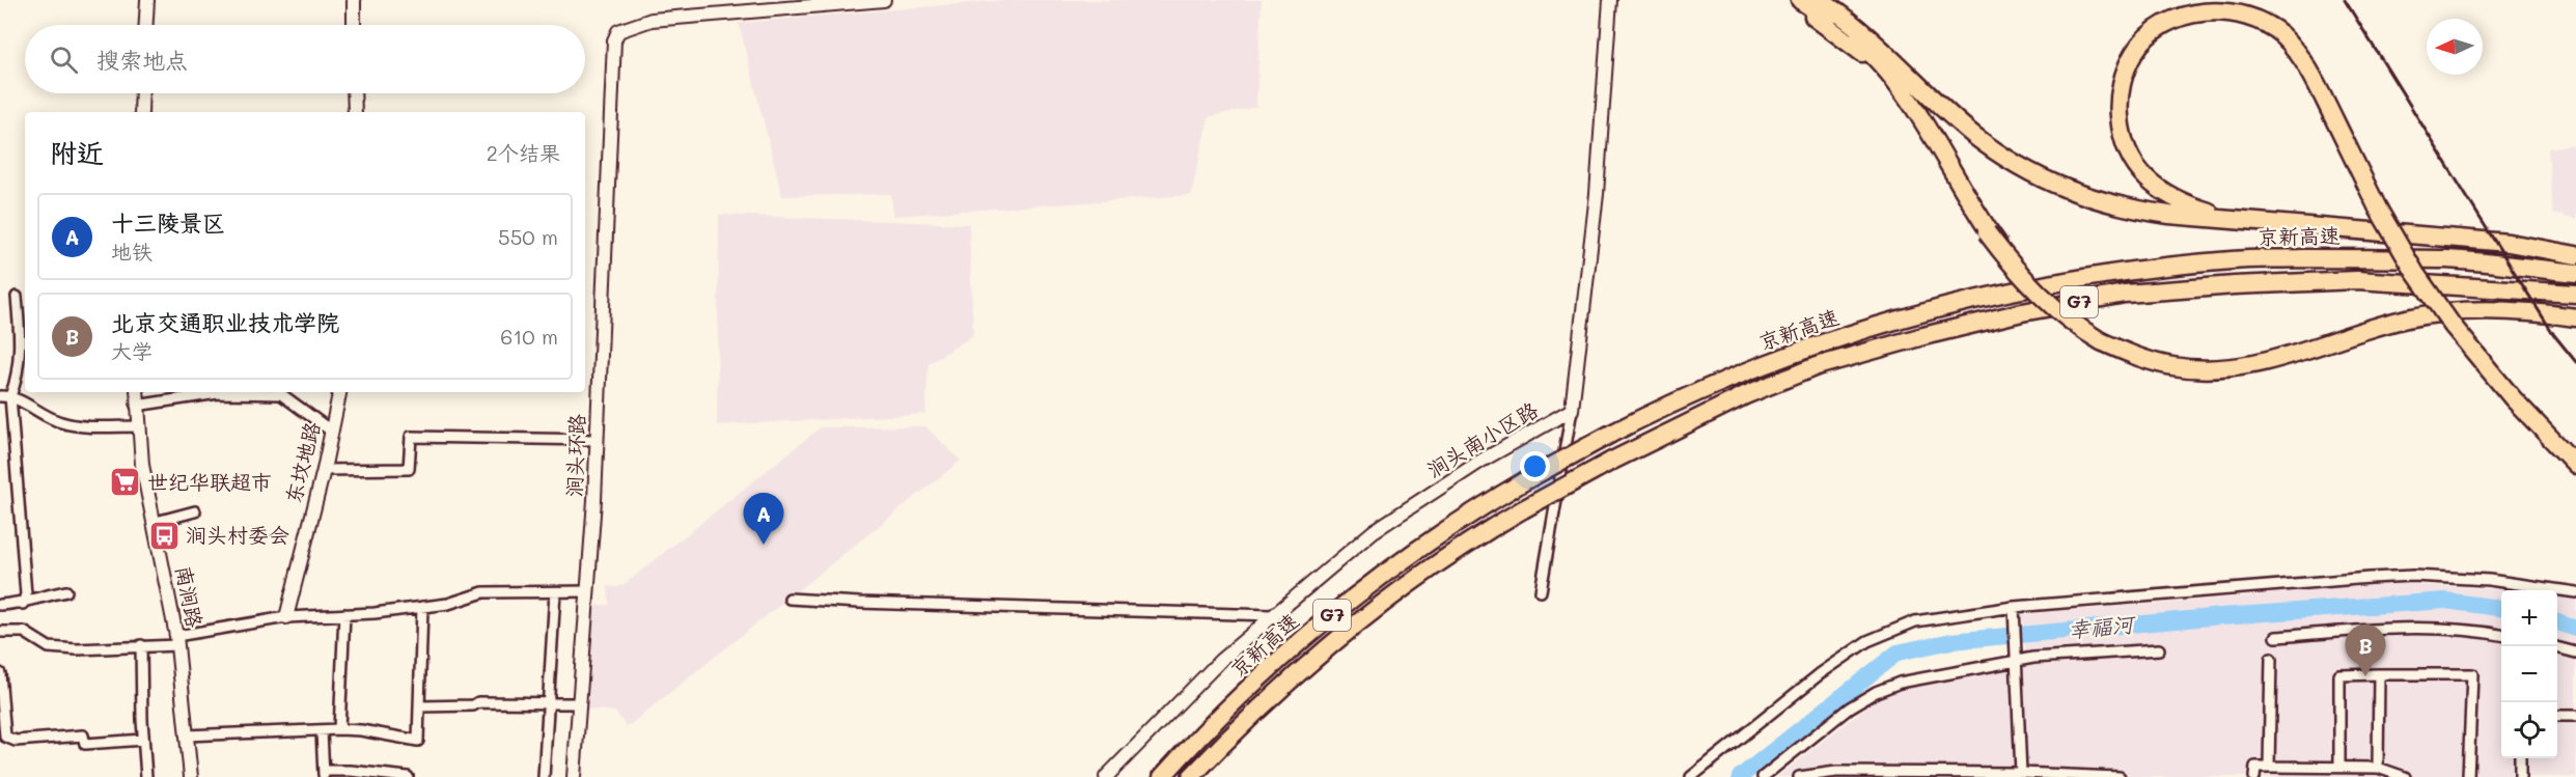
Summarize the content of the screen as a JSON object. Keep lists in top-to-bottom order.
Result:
{
  "streets": {
    "highway": ["京新高速", "G7"],
    "street": [
      "涧头南小区路",
      "涧头环路",
      "东坟地路",
      "南涧路"
    ]
  },
  "water": ["幸福河"],
  "places": {
    "supermarket": ["世纪华联超市"],
    "bus stop": ["涧头村委会"]
  },
  "north": "left",
  "page": {
    "search": "搜索地点",
    "heading": ["附近", "2个结果"],
    "list": [
      {
        "mark": "A",
        "name": "十三陵景区",
        "note": "地铁",
        "value": "550 m"
      },
      {
        "mark": "B",
        "name": "北京交通职业技术学院",
        "note": "大学",
        "value": "610 m"
      }
    ],
    "pins": ["A", "B"],
    "map_buttons": ["+", "−"]
  }
}
